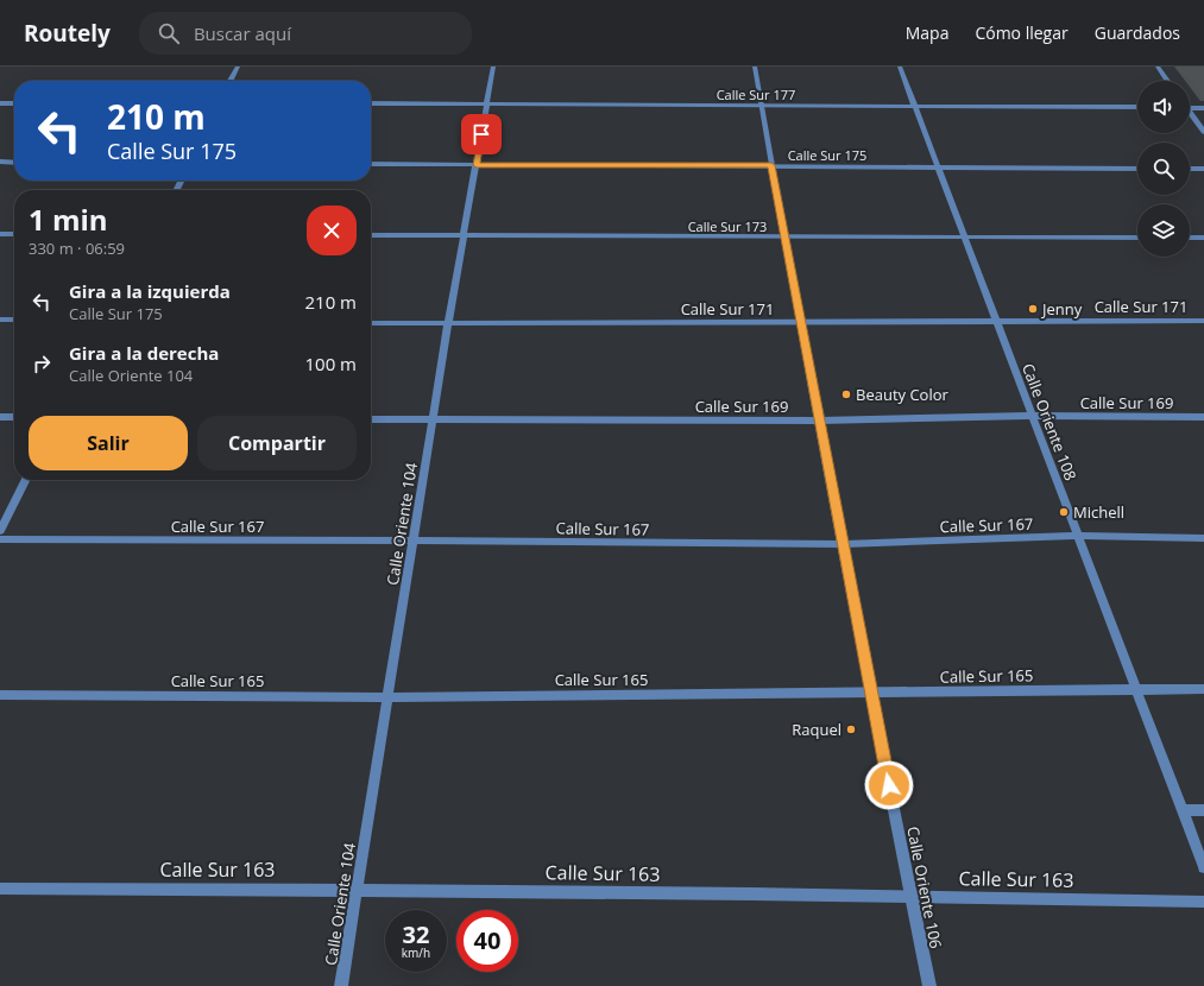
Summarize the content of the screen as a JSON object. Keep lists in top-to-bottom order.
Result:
{
  "streets": {
    "street": [
      "Calle Sur 177",
      "Calle Sur 175",
      "Calle Sur 173",
      "Calle Sur 171",
      "Calle Sur 169",
      "Calle Oriente 108",
      "Calle Oriente 104",
      "Calle Sur 167",
      "Calle Sur 165",
      "Calle Sur 163",
      "Calle Oriente 106"
    ]
  },
  "crossings": [
    ["Calle Sur 177", "Calle Oriente 108"],
    ["Calle Sur 177", "Calle Oriente 104"],
    ["Calle Sur 177", "Calle Oriente 106"],
    ["Calle Sur 175", "Calle Oriente 108"],
    ["Calle Sur 175", "Calle Oriente 104"],
    ["Calle Sur 175", "Calle Oriente 106"],
    ["Calle Sur 173", "Calle Oriente 108"],
    ["Calle Sur 173", "Calle Oriente 104"],
    ["Calle Sur 173", "Calle Oriente 106"],
    ["Calle Sur 171", "Calle Oriente 108"],
    ["Calle Sur 171", "Calle Oriente 104"],
    ["Calle Sur 171", "Calle Oriente 106"],
    ["Calle Sur 169", "Calle Oriente 108"],
    ["Calle Sur 169", "Calle Oriente 104"],
    ["Calle Sur 169", "Calle Oriente 106"],
    ["Calle Oriente 108", "Calle Sur 167"],
    ["Calle Oriente 108", "Calle Sur 165"],
    ["Calle Oriente 104", "Calle Sur 167"],
    ["Calle Oriente 104", "Calle Sur 165"],
    ["Calle Oriente 104", "Calle Sur 163"],
    ["Calle Sur 167", "Calle Oriente 106"],
    ["Calle Sur 165", "Calle Oriente 106"],
    ["Calle Sur 163", "Calle Oriente 106"]
  ],
  "places": [
    "Jenny",
    "Beauty Color",
    "Michell",
    "Raquel"
  ],
  "page": {
    "header": "Routely",
    "search": "Buscar aquí",
    "nav": ["Mapa", "Cómo llegar", "Guardados"],
    "turn": ["210 m", "Calle Sur 175"],
    "heading": ["1 min", "330 m · 06:59"],
    "list": [
      {
        "name": "Gira a la izquierda",
        "note": "Calle Sur 175",
        "value": "210 m"
      },
      {
        "name": "Gira a la derecha",
        "note": "Calle Oriente 104",
        "value": "100 m"
      }
    ],
    "buttons": ["Salir", "Compartir"],
    "speed": "32 km/h",
    "limit": "40"
  }
}
